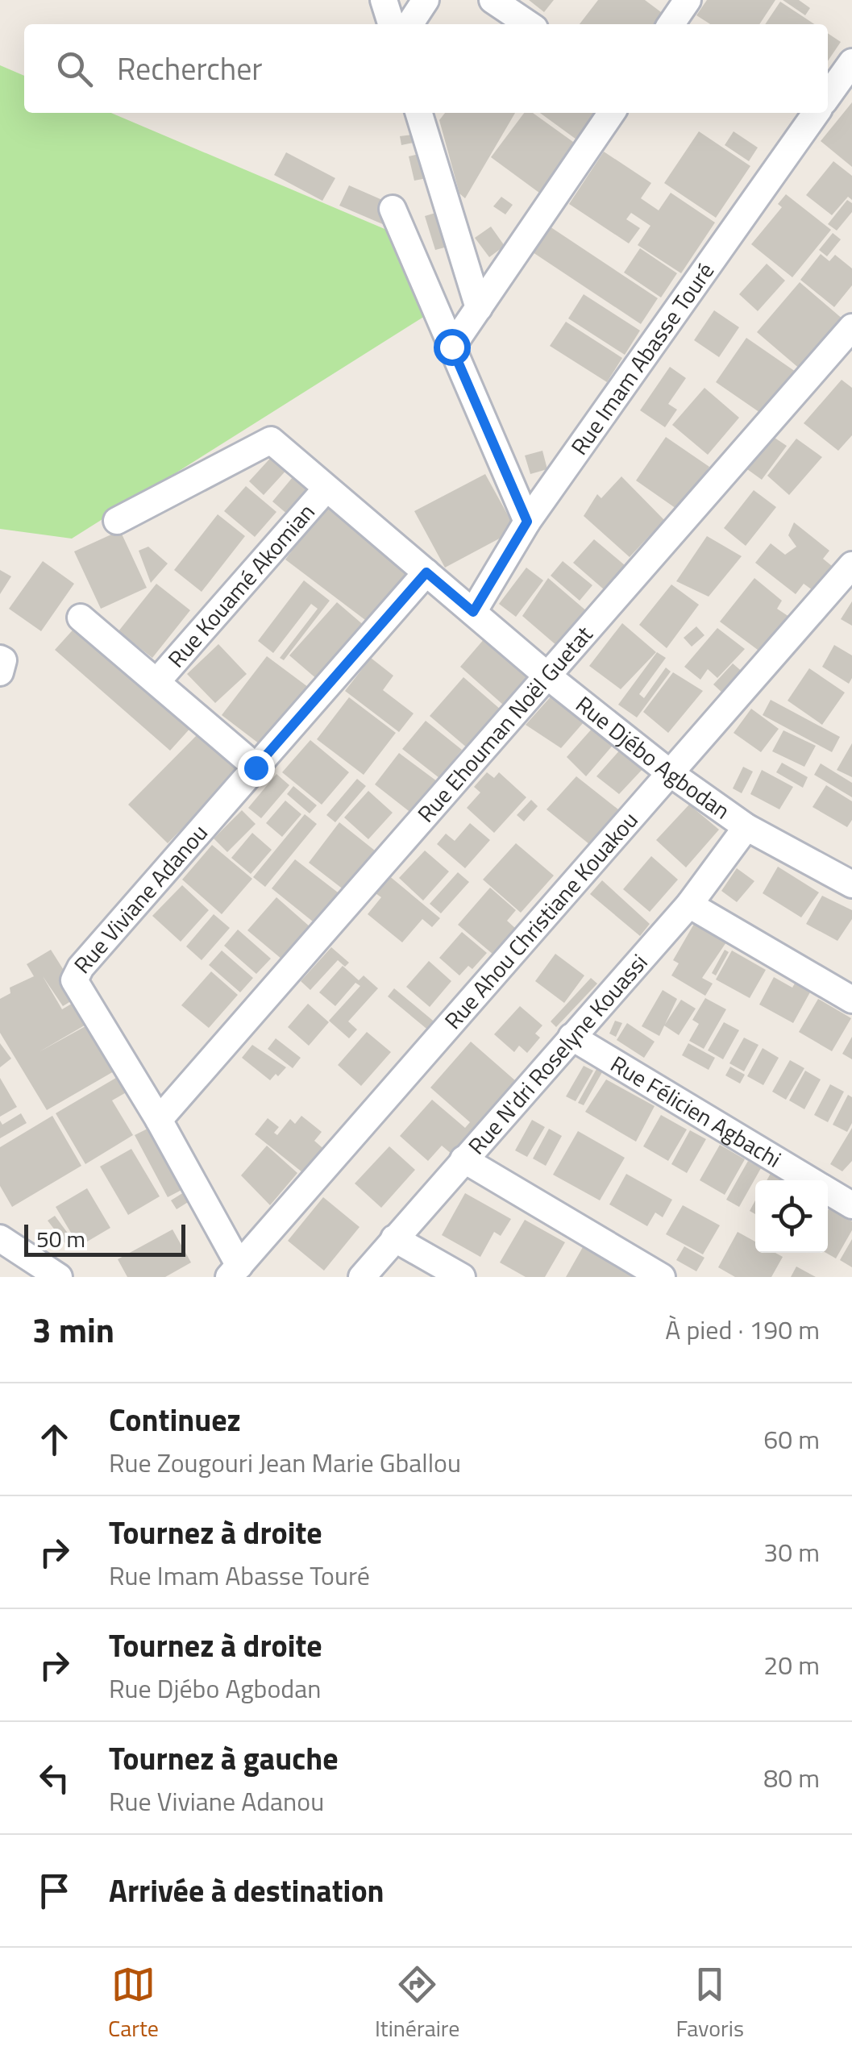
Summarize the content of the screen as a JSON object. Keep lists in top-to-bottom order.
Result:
{
  "streets": {
    "street": [
      "Rue Imam Abasse Touré",
      "Rue Kouamé Akomian",
      "Rue Ehouman Noël Guetat",
      "Rue Djébo Agbodan",
      "Rue Viviane Adanou",
      "Rue Ahou Christiane Kouakou",
      "Rue N'dri Roselyne Kouassi",
      "Rue Félicien Agbachi"
    ]
  },
  "crossings": [
    ["Rue Imam Abasse Touré", "Rue Djébo Agbodan"],
    ["Rue Kouamé Akomian", "Rue Djébo Agbodan"],
    ["Rue Ehouman Noël Guetat", "Rue Djébo Agbodan"],
    ["Rue Ehouman Noël Guetat", "Rue Viviane Adanou"],
    ["Rue Djébo Agbodan", "Rue Viviane Adanou"],
    ["Rue Djébo Agbodan", "Rue Ahou Christiane Kouakou"],
    ["Rue Djébo Agbodan", "Rue N'dri Roselyne Kouassi"],
    ["Rue Viviane Adanou", "Rue Ahou Christiane Kouakou"],
    ["Rue N'dri Roselyne Kouassi", "Rue Félicien Agbachi"]
  ],
  "scale_bar": "50 m",
  "page": {
    "search": "Rechercher",
    "scale": "50 m",
    "heading": ["3 min", "À pied · 190 m"],
    "list": [
      ["Continuez", "Rue Zougouri Jean Marie Gballou", "60 m"],
      ["Tournez à droite", "Rue Imam Abasse Touré", "30 m"],
      ["Tournez à droite", "Rue Djébo Agbodan", "20 m"],
      ["Tournez à gauche", "Rue Viviane Adanou", "80 m"],
      "Arrivée à destination"
    ],
    "nav": ["Carte", "Itinéraire", "Favoris"]
  }
}
